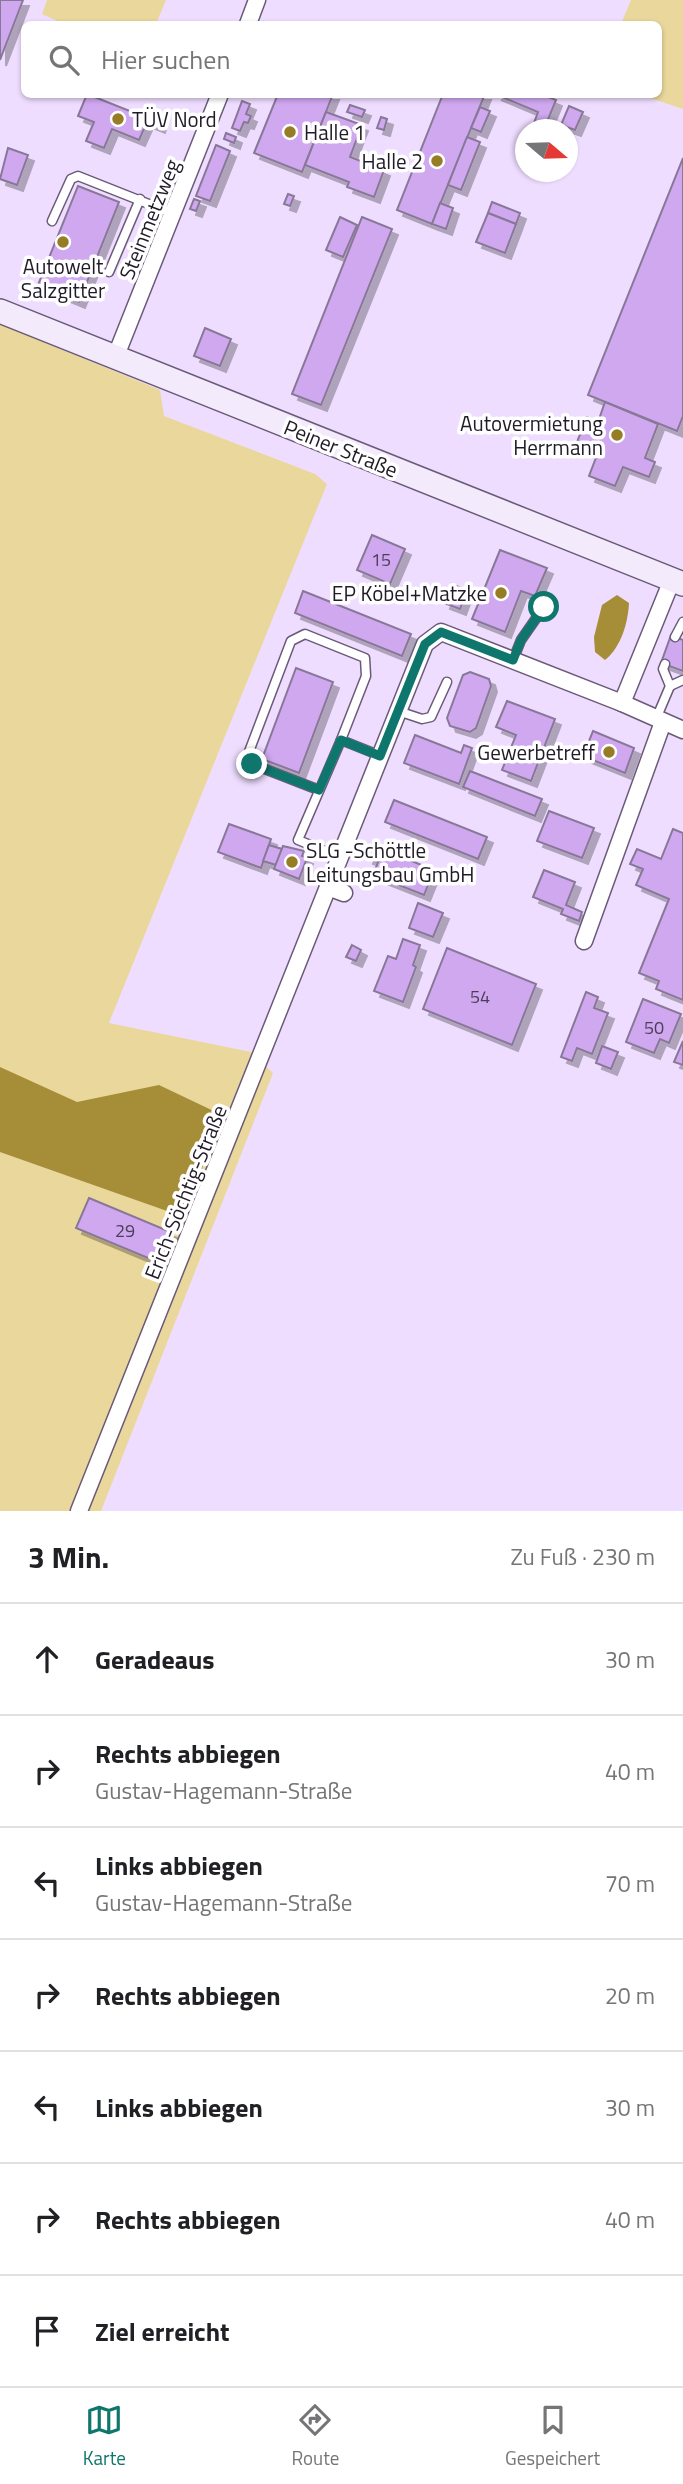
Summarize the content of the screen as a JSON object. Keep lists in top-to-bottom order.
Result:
{
  "streets": {
    "main road": ["Peiner Straße"],
    "street": ["Steinmetzweg", "Erich-Söchtig-Straße"]
  },
  "crossings": [
    ["Steinmetzweg", "Peiner Straße"]
  ],
  "places": [
    "TÜV Nord",
    "Halle 1",
    "Halle 2",
    "Autowelt Salzgitter",
    "Autovermietung Herrmann",
    "EP Köbel+Matzke",
    "Gewerbetreff",
    "SLG -Schöttle Leitungsbau GmbH"
  ],
  "house_numbers": [
    "15",
    "54",
    "50",
    "29"
  ],
  "north": "right",
  "page": {
    "search": "Hier suchen",
    "heading": ["3 Min.", "Zu Fuß · 230 m"],
    "list": [
      ["Geradeaus", "30 m"],
      ["Rechts abbiegen", "Gustav-Hagemann-Straße", "40 m"],
      ["Links abbiegen", "Gustav-Hagemann-Straße", "70 m"],
      ["Rechts abbiegen", "20 m"],
      ["Links abbiegen", "30 m"],
      ["Rechts abbiegen", "40 m"],
      "Ziel erreicht"
    ],
    "nav": ["Karte", "Route", "Gespeichert"]
  }
}
